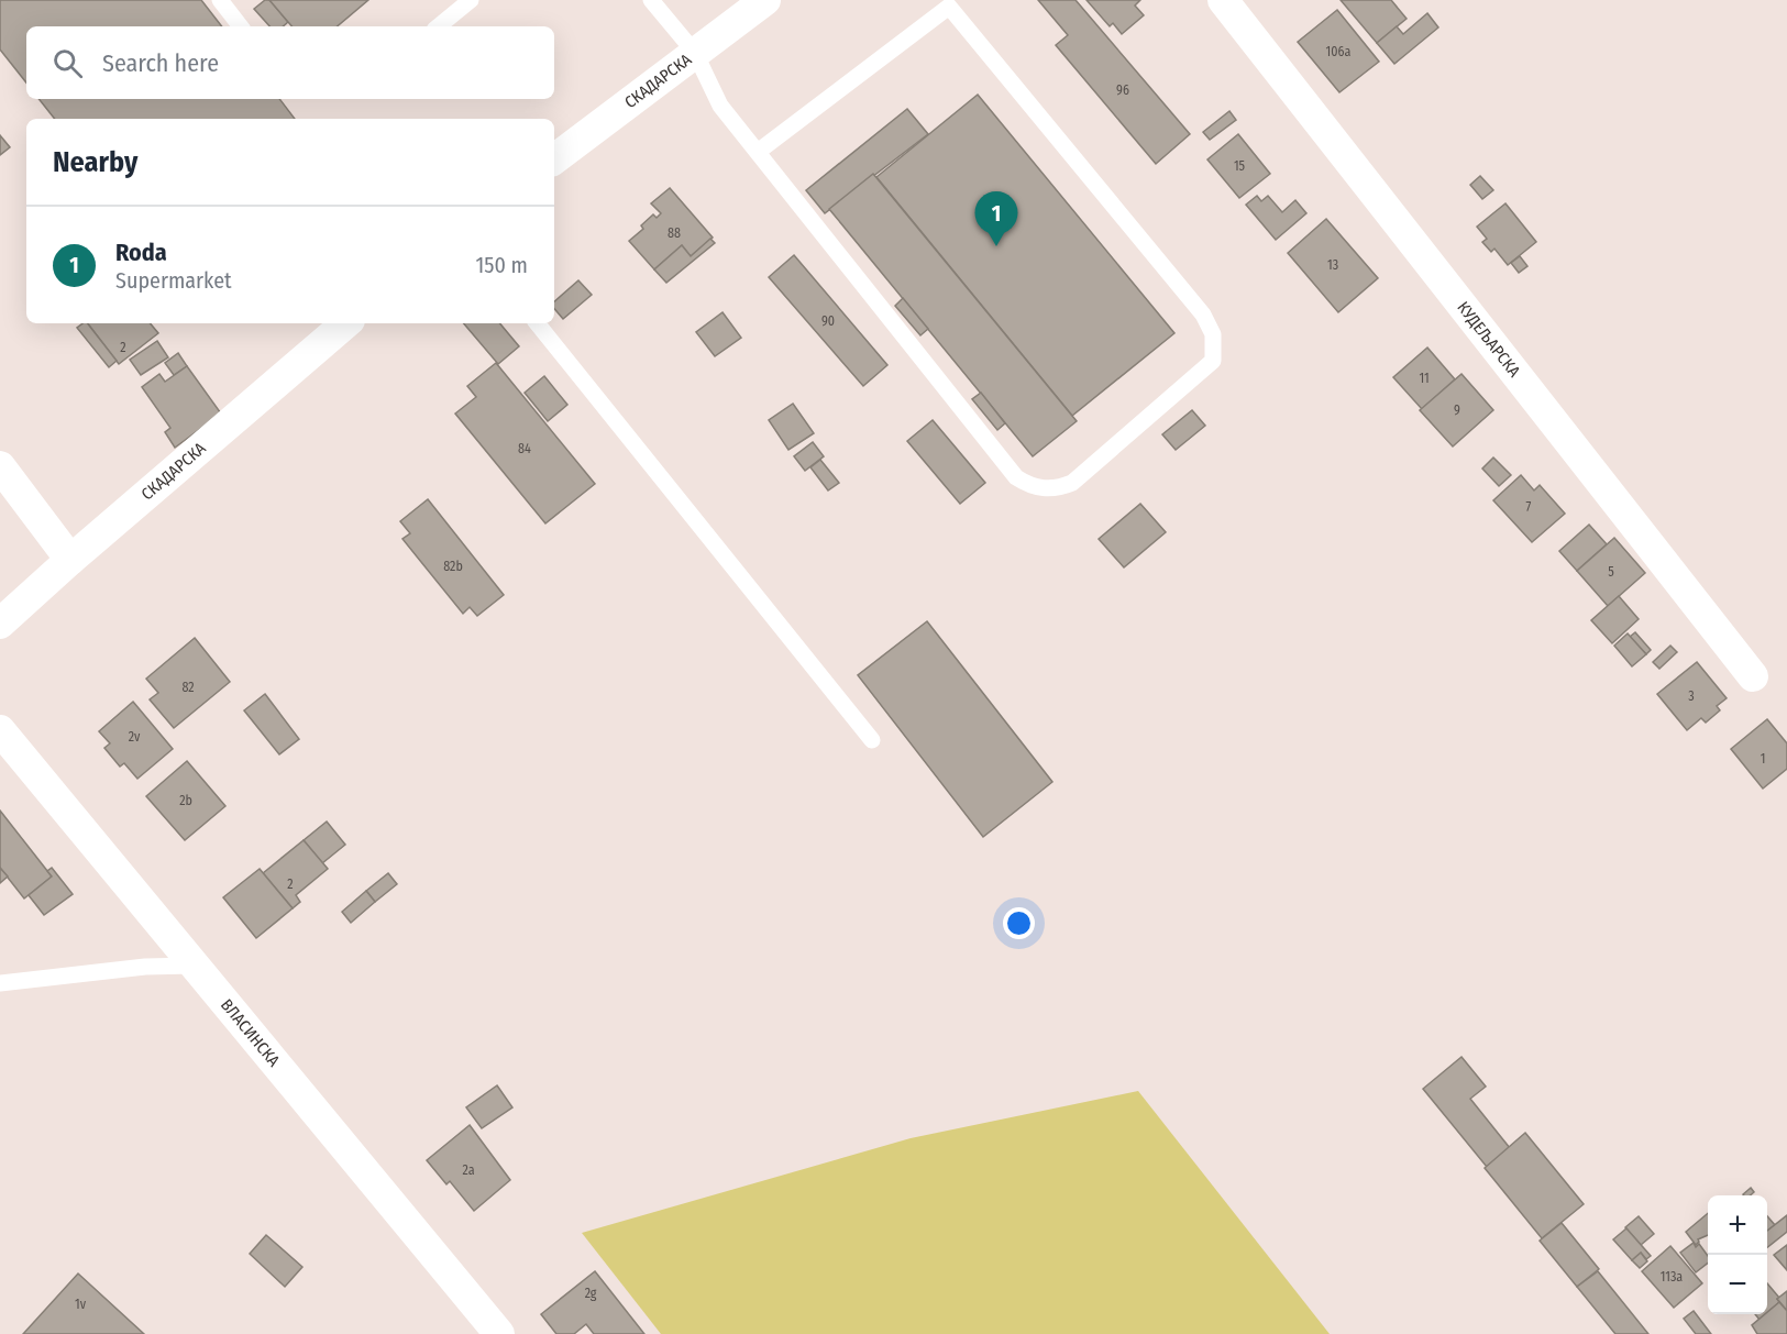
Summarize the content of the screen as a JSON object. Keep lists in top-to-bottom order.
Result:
{
  "streets": {
    "street": ["СКАДАРСКА", "КУДЕЉАРСКА", "ВЛАСИНСКА"]
  },
  "house_numbers": [
    "106a",
    "96",
    "15",
    "88",
    "13",
    "90",
    "2",
    "11",
    "9",
    "84",
    "7",
    "82b",
    "5",
    "82",
    "3",
    "2v",
    "1",
    "2b",
    "2",
    "2a",
    "113a",
    "2g",
    "1v"
  ],
  "page": {
    "search": "Search here",
    "heading": "Nearby",
    "pins": "1",
    "list": [
      {
        "mark": "1",
        "name": "Roda",
        "note": "Supermarket",
        "value": "150 m"
      }
    ],
    "map_buttons": ["+", "−"]
  }
}
